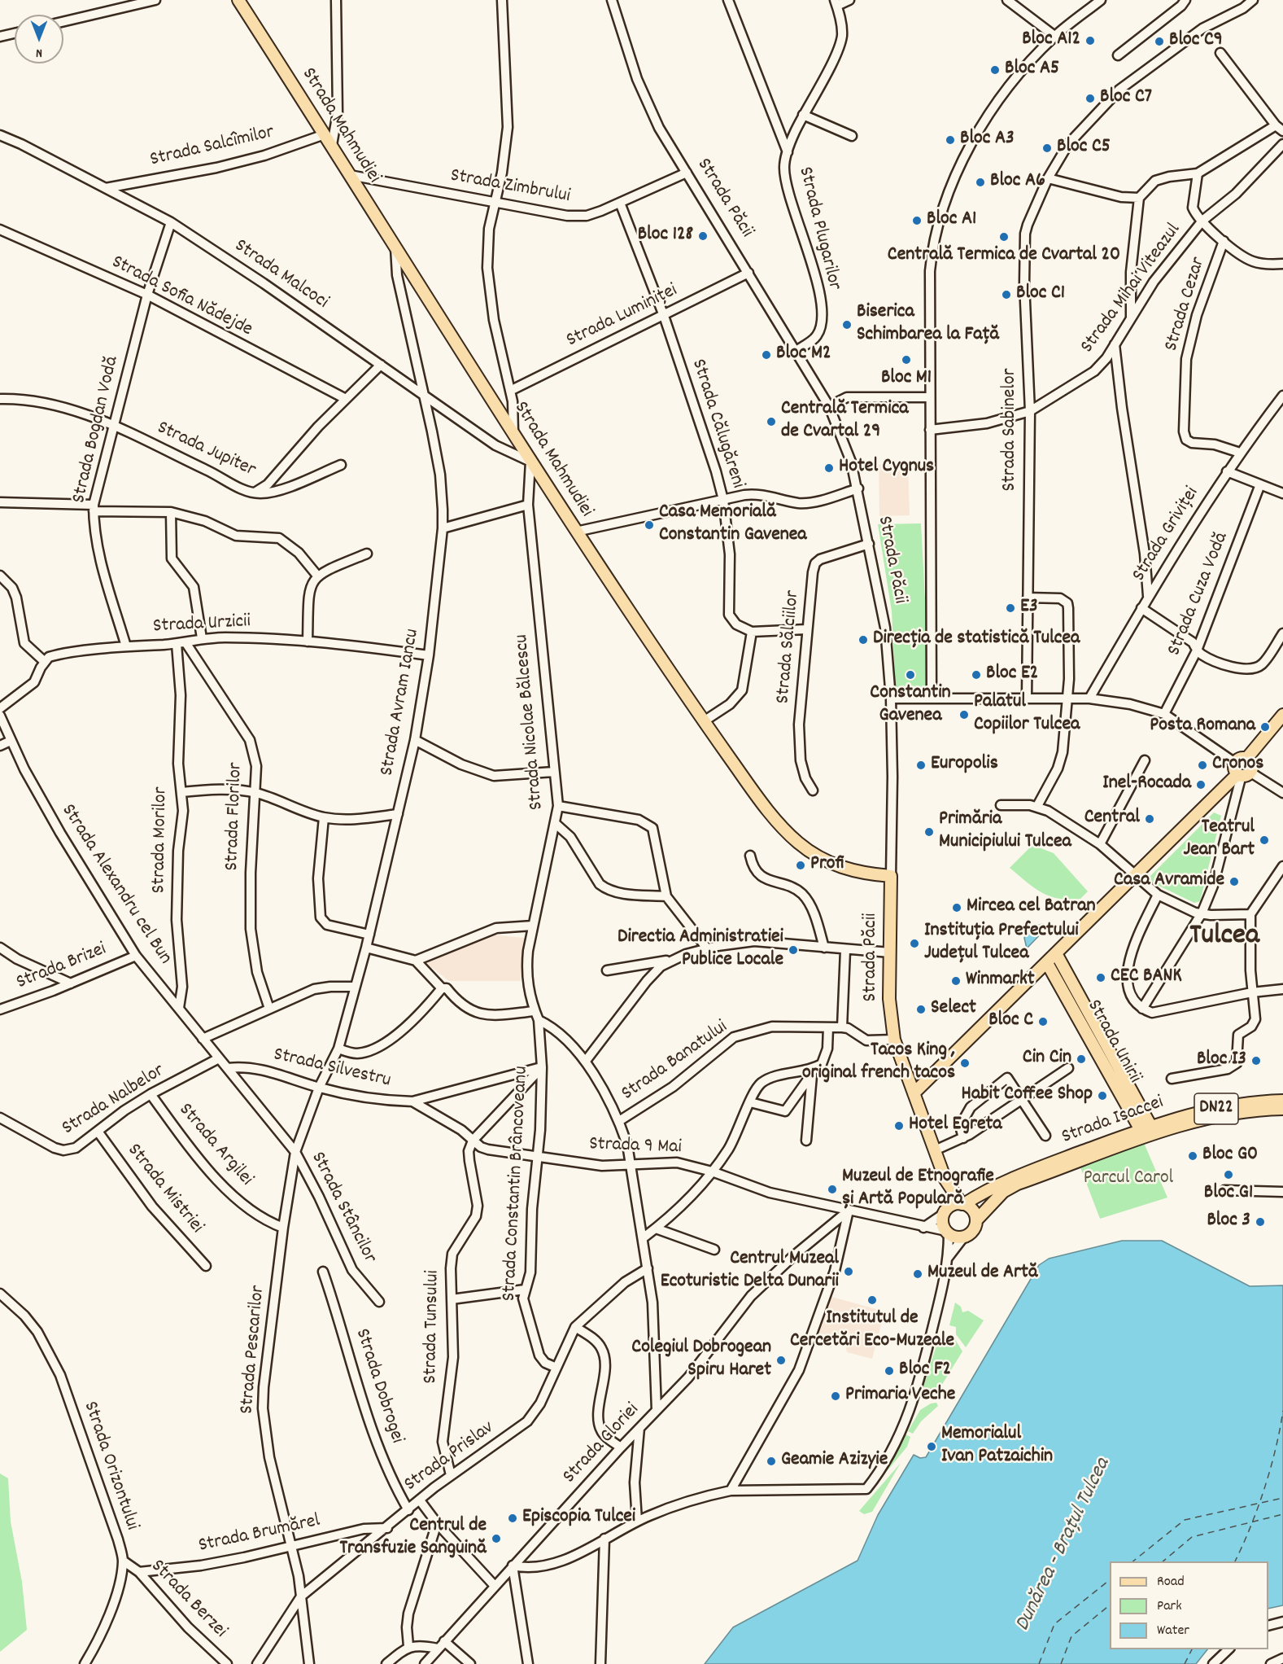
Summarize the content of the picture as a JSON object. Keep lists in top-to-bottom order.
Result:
{
  "streets": {
    "main road": [
      "Strada Mahmudiei",
      "Strada Păcii",
      "Strada Unirii",
      "DN22",
      "Strada Isaccei"
    ],
    "street": [
      "Strada Salcîmilor",
      "Strada Zimbrului",
      "Strada Plugarilor",
      "Strada Malcoci",
      "Strada Mihai Viteazul",
      "Strada Sofia Nădejde",
      "Strada Cezar",
      "Strada Luminiței",
      "Strada Călugăreni",
      "Strada Bogdan Vodă",
      "Strada Sabinelor",
      "Strada Jupiter",
      "Strada Griviței",
      "Strada Cuza Vodă",
      "Strada Urzicii",
      "Strada Sălciilor",
      "Strada Avram Iancu",
      "Strada Nicolae Bălcescu",
      "Strada Florilor",
      "Strada Morilor",
      "Strada Alexandru cel Bun",
      "Strada Brizei",
      "Strada Banatului",
      "Strada Silvestru",
      "Strada Nalbelor",
      "Strada Argilei",
      "Strada 9 Mai",
      "Strada Constantin Brâncoveanu",
      "Strada Mistriei",
      "Strada Stâncilor",
      "Strada Tunsului",
      "Strada Pescarilor",
      "Strada Dobrogei",
      "Strada Gloriei",
      "Strada Prislav",
      "Strada Orizontului",
      "Strada Brumărel",
      "Strada Berzei"
    ]
  },
  "crossings": [
    ["Strada Mahmudiei", "Strada Salcîmilor"],
    ["Strada Mahmudiei", "Strada Zimbrului"],
    ["Strada Mahmudiei", "Strada Păcii"],
    ["Strada Mahmudiei", "Strada Malcoci"],
    ["Strada Mahmudiei", "Strada Avram Iancu"],
    ["Strada Mahmudiei", "Strada Nicolae Bălcescu"],
    ["Strada Salcîmilor", "Strada Malcoci"],
    ["Strada Zimbrului", "Strada Păcii"],
    ["Strada Zimbrului", "Strada Călugăreni"],
    ["Strada Păcii", "Strada Plugarilor"],
    ["Strada Păcii", "Strada Luminiței"],
    ["Strada Păcii", "Strada Sălciilor"],
    ["Strada Păcii", "Strada Banatului"],
    ["Strada Păcii", "Strada Isaccei"],
    ["Strada Păcii", "Strada 9 Mai"],
    ["Strada Malcoci", "Strada Bogdan Vodă"],
    ["Strada Malcoci", "Strada Jupiter"],
    ["Strada Malcoci", "Strada Avram Iancu"],
    ["Strada Malcoci", "Strada Nicolae Bălcescu"],
    ["Strada Mihai Viteazul", "Strada Sabinelor"],
    ["Strada Sofia Nădejde", "Strada Bogdan Vodă"],
    ["Strada Sofia Nădejde", "Strada Jupiter"],
    ["Strada Cezar", "Strada Griviței"],
    ["Strada Luminiței", "Strada Călugăreni"],
    ["Strada Bogdan Vodă", "Strada Jupiter"],
    ["Strada Bogdan Vodă", "Strada Urzicii"],
    ["Strada Urzicii", "Strada Avram Iancu"],
    ["Strada Urzicii", "Strada Florilor"],
    ["Strada Urzicii", "Strada Morilor"],
    ["Strada Avram Iancu", "Strada Alexandru cel Bun"],
    ["Strada Avram Iancu", "Strada Silvestru"],
    ["Strada Avram Iancu", "Strada Stâncilor"],
    ["Strada Avram Iancu", "Strada Pescarilor"],
    ["Strada Nicolae Bălcescu", "Strada Banatului"],
    ["Strada Nicolae Bălcescu", "Strada 9 Mai"],
    ["Strada Nicolae Bălcescu", "Strada Constantin Brâncoveanu"],
    ["Strada Nicolae Bălcescu", "Strada Gloriei"],
    ["Strada Nicolae Bălcescu", "Strada Prislav"],
    ["Strada Florilor", "Strada Morilor"],
    ["Strada Morilor", "Strada Alexandru cel Bun"],
    ["Strada Alexandru cel Bun", "Strada Brizei"],
    ["Strada Alexandru cel Bun", "Strada Silvestru"],
    ["Strada Alexandru cel Bun", "Strada Nalbelor"],
    ["Strada Alexandru cel Bun", "Strada Stâncilor"],
    ["Strada Alexandru cel Bun", "Strada Pescarilor"],
    ["Strada Unirii", "Strada Isaccei"],
    ["Strada Silvestru", "Strada 9 Mai"],
    ["Strada Silvestru", "Strada Constantin Brâncoveanu"],
    ["Strada Nalbelor", "Strada Argilei"],
    ["Strada Nalbelor", "Strada Mistriei"],
    ["Strada Isaccei", "Strada 9 Mai"],
    ["Strada Argilei", "Strada Pescarilor"],
    ["Strada 9 Mai", "Strada Constantin Brâncoveanu"],
    ["Strada 9 Mai", "Strada Tunsului"],
    ["Strada 9 Mai", "Strada Gloriei"],
    ["Strada Constantin Brâncoveanu", "Strada Prislav"],
    ["Strada Stâncilor", "Strada Pescarilor"],
    ["Strada Tunsului", "Strada Prislav"],
    ["Strada Pescarilor", "Strada Prislav"],
    ["Strada Pescarilor", "Strada Brumărel"],
    ["Strada Dobrogei", "Strada Prislav"],
    ["Strada Prislav", "Strada Brumărel"],
    ["Strada Orizontului", "Strada Berzei"],
    ["Strada Brumărel", "Strada Berzei"]
  ],
  "districts": ["Tulcea"],
  "water": ["Dunărea - Brațul Tulcea"],
  "parks": ["Parcul Carol"],
  "places": [
    "Bloc A12",
    "Bloc C9",
    "Bloc A5",
    "Bloc C7",
    "Bloc A3",
    "Bloc C5",
    "Bloc A6",
    "Bloc A1",
    "Bloc 128",
    "Centrală Termica de Cvartal 20",
    "Bloc C1",
    "Biserica Schimbarea la Față",
    "Bloc M2",
    "Bloc M1",
    "Centrală Termica de Cvartal 29",
    "Hotel Cygnus",
    "Casa Memorială Constantin Gavenea",
    "E3",
    "Direcția de statistică Tulcea",
    "Constantin Gavenea",
    "Bloc E2",
    "Palatul Copiilor Tulcea",
    "Posta Romana",
    "Europolis",
    "Cronos",
    "Inel-Rocada",
    "Central",
    "Primăria Municipiului Tulcea",
    "Teatrul Jean Bart",
    "Profi",
    "Casa Avramide",
    "Mircea cel Batran",
    "Instituția Prefectului Județul Tulcea",
    "Directia Administratiei Publice Locale",
    "CEC BANK",
    "Winmarkt",
    "Select",
    "Bloc C",
    "Cin Cin",
    "Bloc I3",
    "Tacos King , original french tacos",
    "Habit Coffee Shop",
    "Hotel Egreta",
    "Bloc G0",
    "Bloc G1",
    "Muzeul de Etnografie și Artă Populară",
    "Bloc 3",
    "Centrul Muzeal Ecoturistic Delta Dunarii",
    "Muzeul de Artă",
    "Institutul de Cercetări Eco-Muzeale",
    "Colegiul Dobrogean Spiru Haret",
    "Bloc F2",
    "Primaria Veche",
    "Memorialul Ivan Patzaichin",
    "Geamie Azizyie",
    "Episcopia Tulcei",
    "Centrul de Transfuzie Sanguină"
  ],
  "legend": ["Road", "Park", "Water"],
  "north": "bottom"
}
